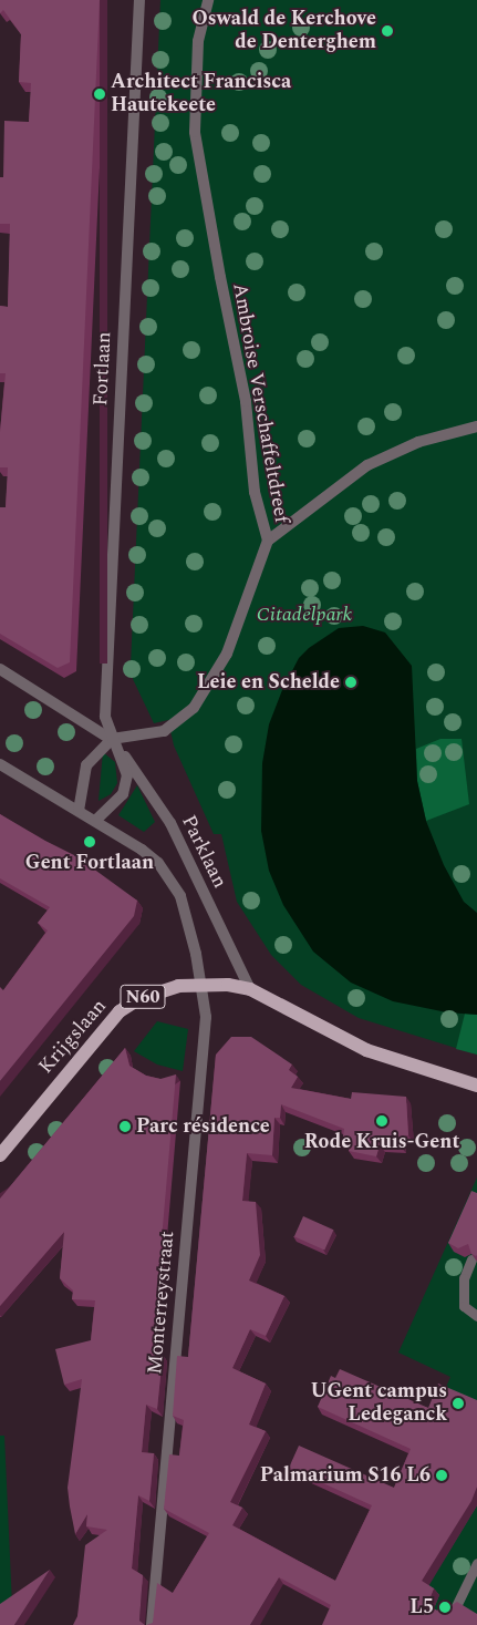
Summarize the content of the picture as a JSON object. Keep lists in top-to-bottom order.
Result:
{
  "streets": {
    "main road": ["N60", "Krijgslaan"],
    "street": [
      "Fortlaan",
      "Ambroise Verschaffeltdreef",
      "Parklaan",
      "Monterreystraat"
    ]
  },
  "crossings": [
    ["Fortlaan", "Ambroise Verschaffeltdreef"],
    ["Fortlaan", "Parklaan"],
    ["Ambroise Verschaffeltdreef", "Parklaan"],
    ["Parklaan", "N60"],
    ["Parklaan", "Krijgslaan"],
    ["Parklaan", "Monterreystraat"],
    ["N60", "Krijgslaan"],
    ["N60", "Monterreystraat"],
    ["Krijgslaan", "Monterreystraat"]
  ],
  "parks": ["Citadelpark"],
  "places": [
    "Oswald de Kerchove de Denterghem",
    "Architect Francisca Hautekeete",
    "Leie en Schelde",
    "Gent Fortlaan",
    "Rode Kruis-Gent",
    "Parc résidence",
    "UGent campus Ledeganck",
    "Palmarium S16 L6",
    "L5"
  ]
}
